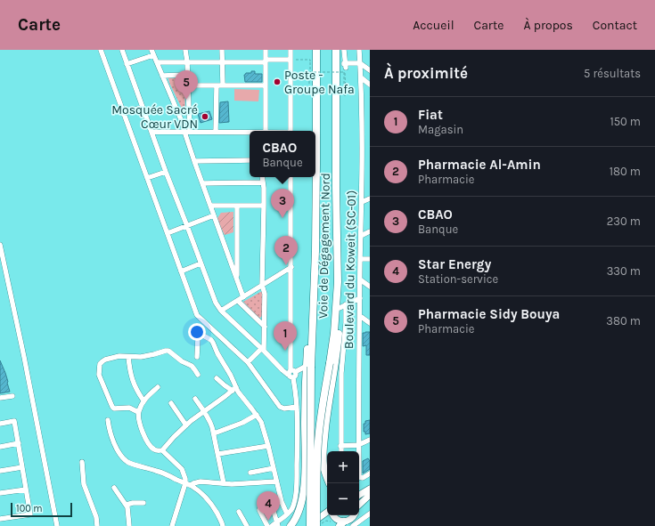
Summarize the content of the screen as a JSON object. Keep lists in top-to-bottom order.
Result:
{
  "streets": {
    "highway": ["Voie de Dégagement Nord"],
    "street": ["Boulevard du Koweit (SC-01)"]
  },
  "places": ["Poste - Groupe Nafa", "Mosquée Sacré Cœur VDN"],
  "scale_bar": "100 m",
  "page": {
    "header": "Carte",
    "nav": [
      "Accueil",
      "Carte",
      "À propos",
      "Contact"
    ],
    "heading": ["À proximité", "5 résultats"],
    "pins": [
      "5",
      "3",
      "2",
      "1",
      "4"
    ],
    "list": [
      {
        "mark": "1",
        "name": "Fiat",
        "note": "Magasin",
        "value": "150 m"
      },
      {
        "mark": "2",
        "name": "Pharmacie Al-Amin",
        "note": "Pharmacie",
        "value": "180 m"
      },
      {
        "mark": "3",
        "name": "CBAO",
        "note": "Banque",
        "value": "230 m"
      },
      {
        "mark": "4",
        "name": "Star Energy",
        "note": "Station-service",
        "value": "330 m"
      },
      {
        "mark": "5",
        "name": "Pharmacie Sidy Bouya",
        "note": "Pharmacie",
        "value": "380 m"
      }
    ],
    "popup": ["CBAO", "Banque"],
    "map_buttons": ["+", "−"],
    "scale": "100 m"
  }
}
